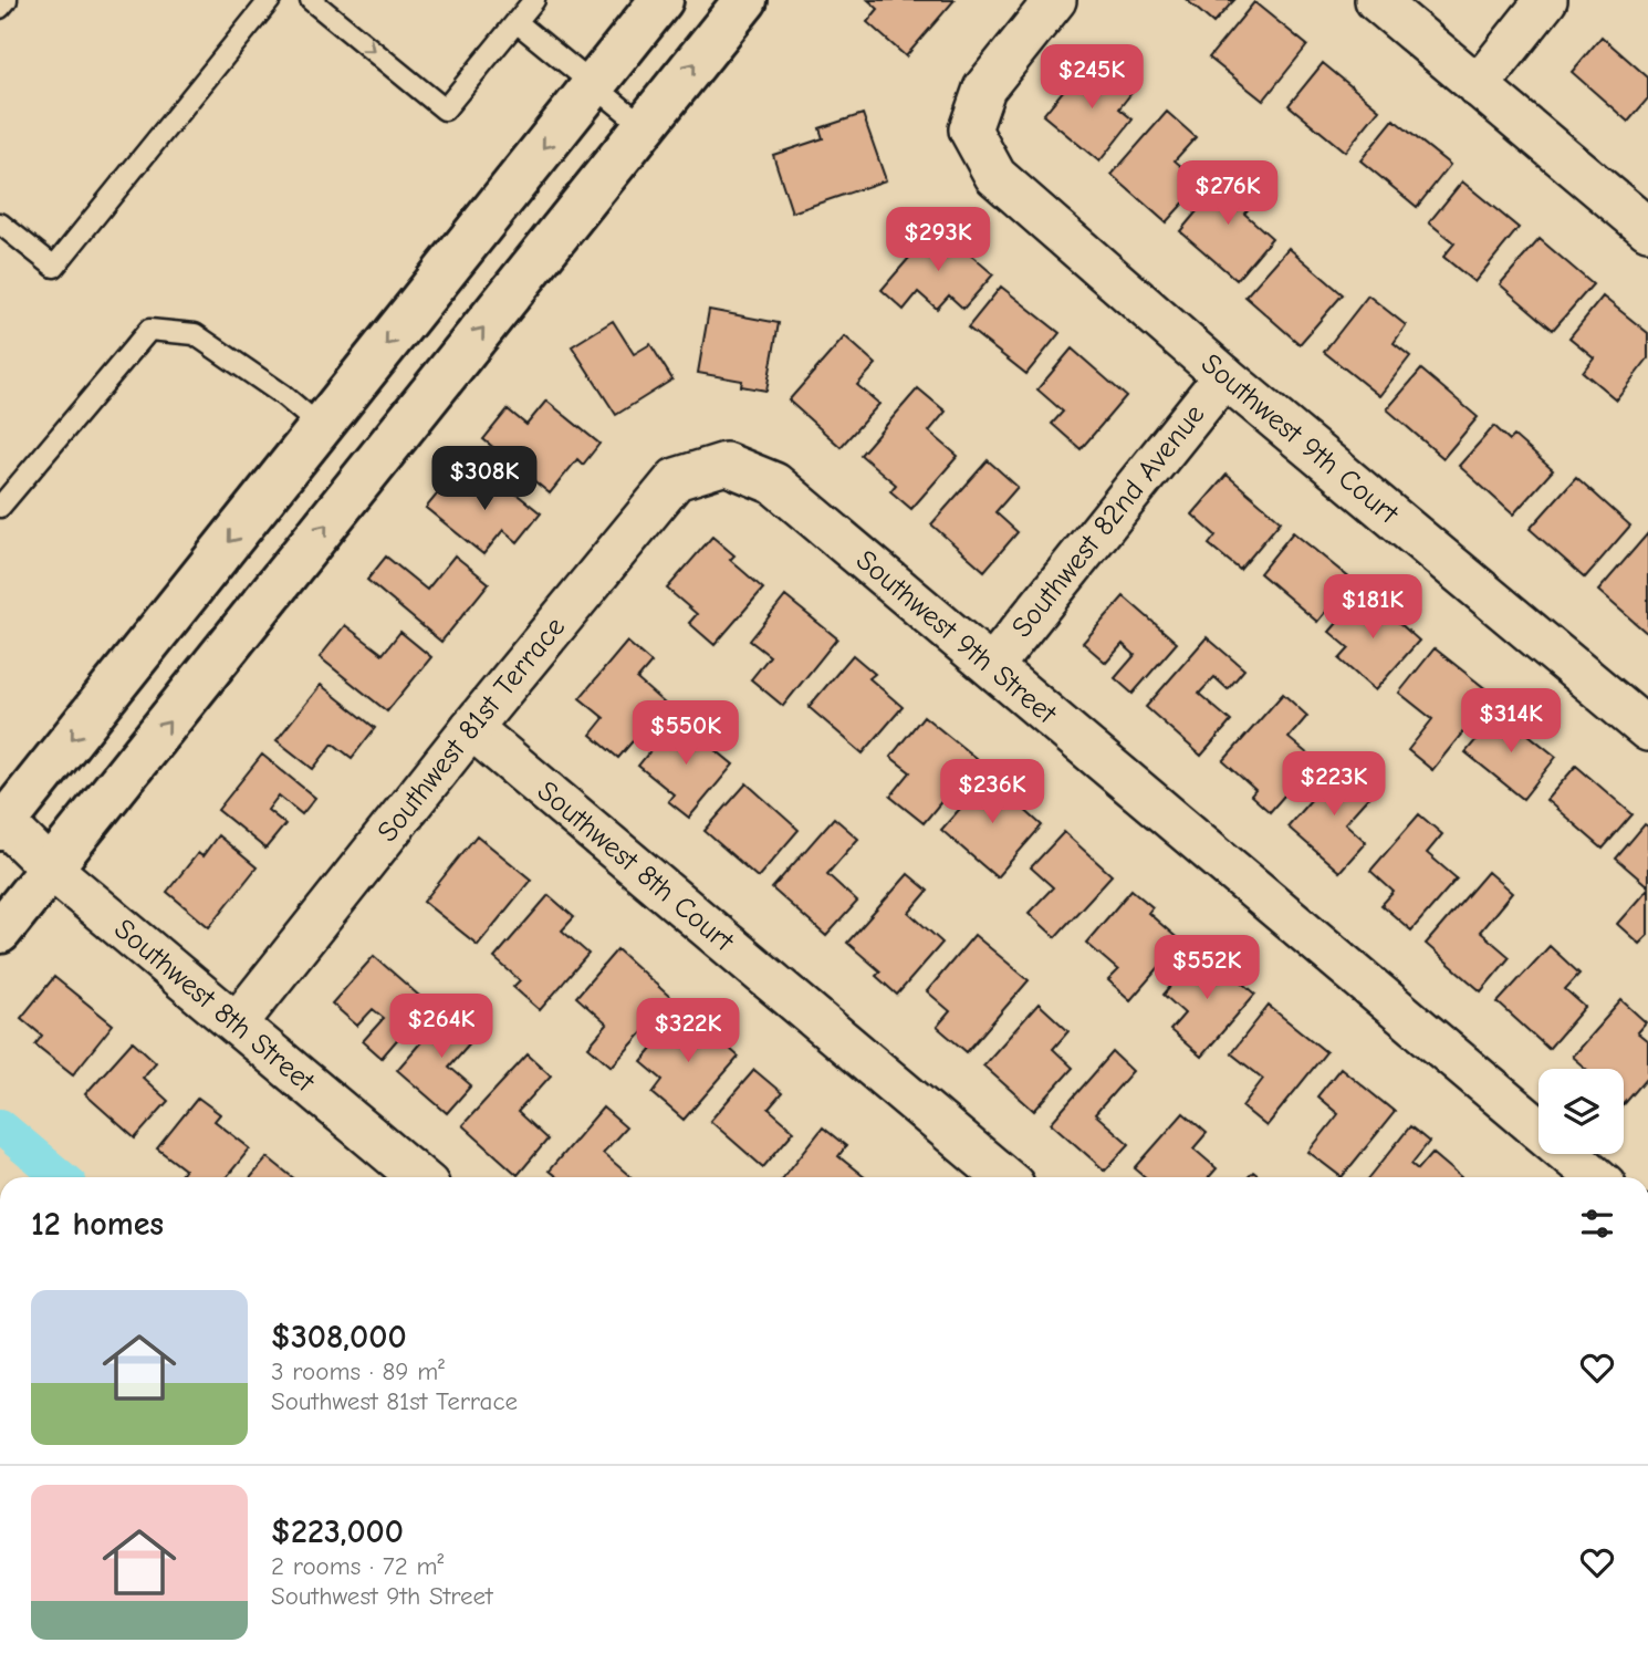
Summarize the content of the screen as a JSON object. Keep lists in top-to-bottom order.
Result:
{
  "streets": {
    "street": [
      "Southwest 9th Court",
      "Southwest 82nd Avenue",
      "Southwest 9th Street",
      "Southwest 81st Terrace",
      "Southwest 8th Court",
      "Southwest 8th Street"
    ]
  },
  "crossings": [
    ["Southwest 9th Court", "Southwest 82nd Avenue"],
    ["Southwest 82nd Avenue", "Southwest 9th Street"],
    ["Southwest 9th Street", "Southwest 81st Terrace"],
    ["Southwest 81st Terrace", "Southwest 8th Court"],
    ["Southwest 81st Terrace", "Southwest 8th Street"]
  ],
  "page": {
    "price": [
      "$245K",
      "$276K",
      "$293K",
      "$308K",
      "$181K",
      "$314K",
      "$550K",
      "$223K",
      "$236K",
      "$552K",
      "$264K",
      "$322K"
    ],
    "heading": "12 homes",
    "list": [
      {
        "name": "$308,000",
        "note": "3 rooms · 89 m² · Southwest 81st Terrace"
      },
      {
        "name": "$223,000",
        "note": "2 rooms · 72 m² · Southwest 9th Street"
      }
    ]
  }
}
